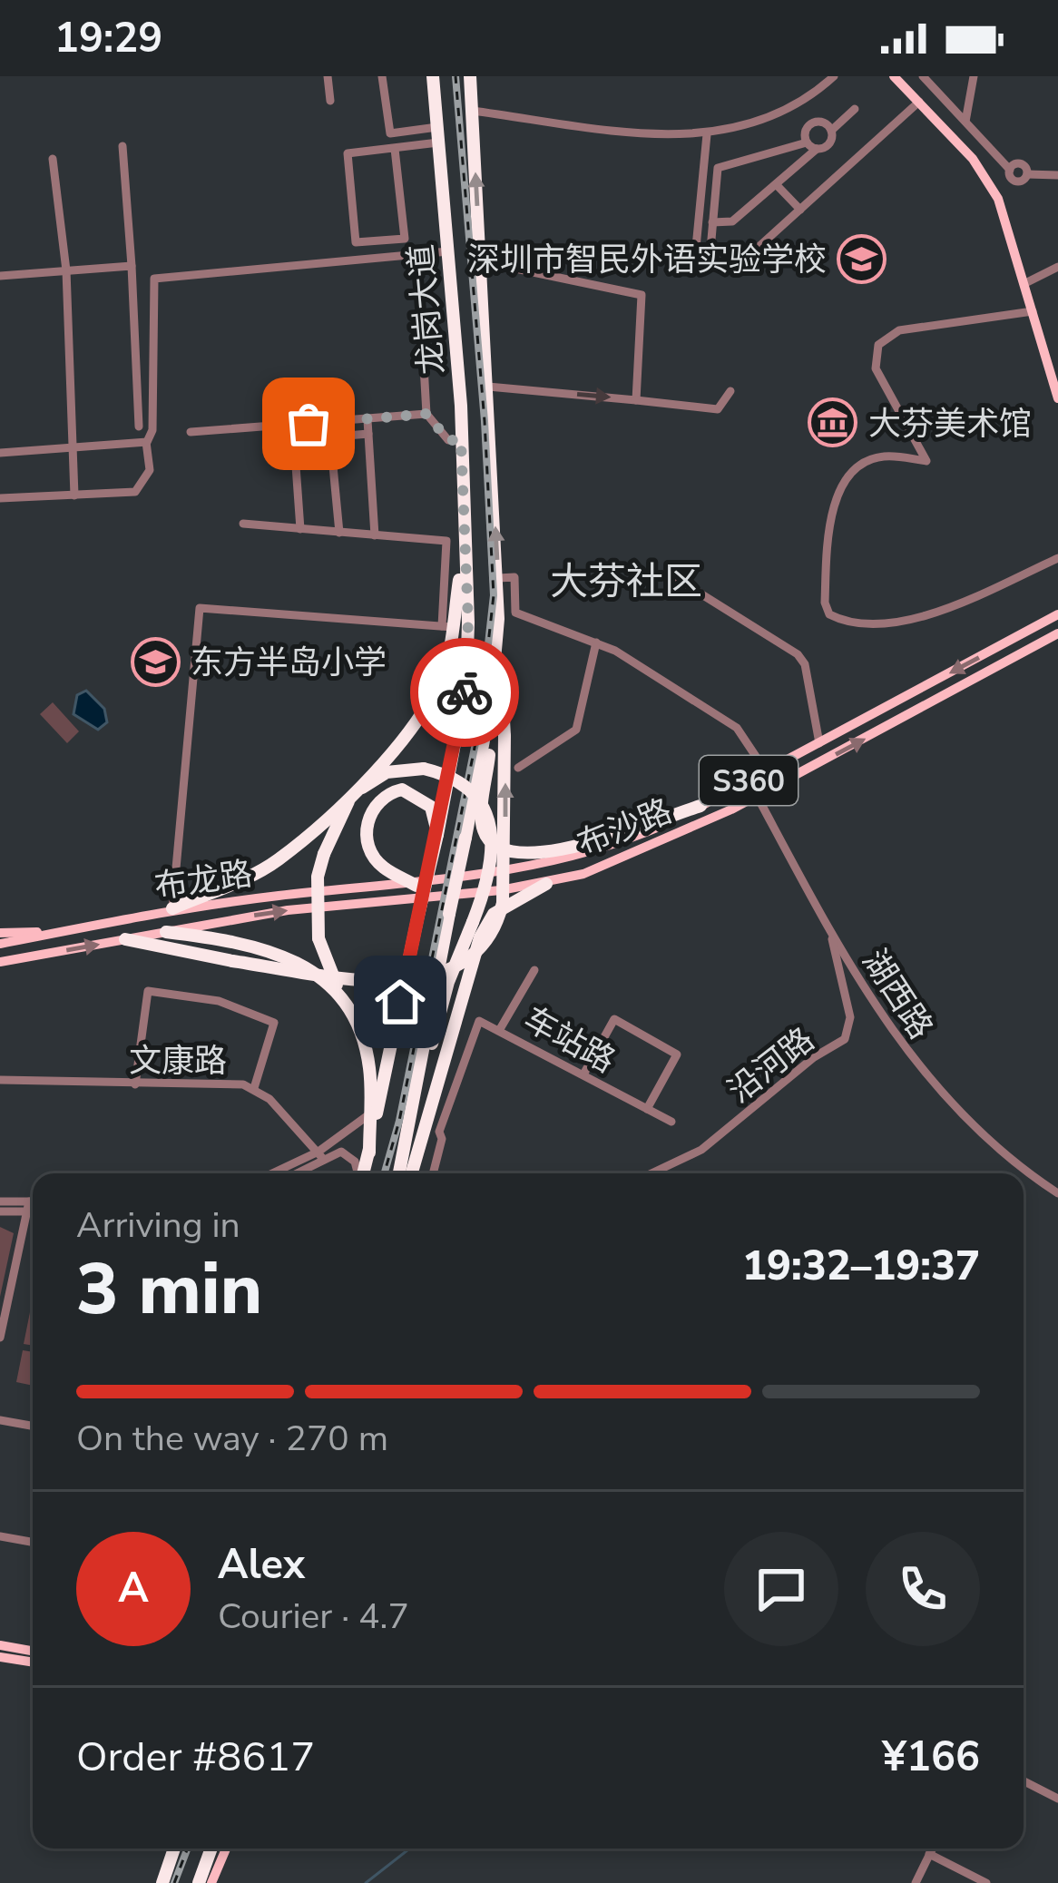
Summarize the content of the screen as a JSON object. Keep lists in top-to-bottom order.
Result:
{
  "streets": {
    "highway": ["龙岗大道"],
    "main road": ["S360", "布沙路", "布龙路"],
    "street": [
      "湖西路",
      "车站路",
      "文康路",
      "沿河路"
    ]
  },
  "crossings": [
    ["布沙路", "布龙路"],
    ["布沙路", "湖西路"],
    ["湖西路", "沿河路"]
  ],
  "districts": ["大芬社区"],
  "places": {
    "school or university": ["深圳市智民外语实验学校", "东方半岛小学"],
    "museum": ["大芬美术馆"]
  },
  "page": {
    "status": "19:29",
    "heading": ["3 min", "Arriving in", "19:32–19:37"],
    "panel": [
      "Alex",
      "Courier · 4.7",
      "Order #8617",
      "¥166"
    ],
    "bar": "On the way · 270 m",
    "round": "A"
  }
}
